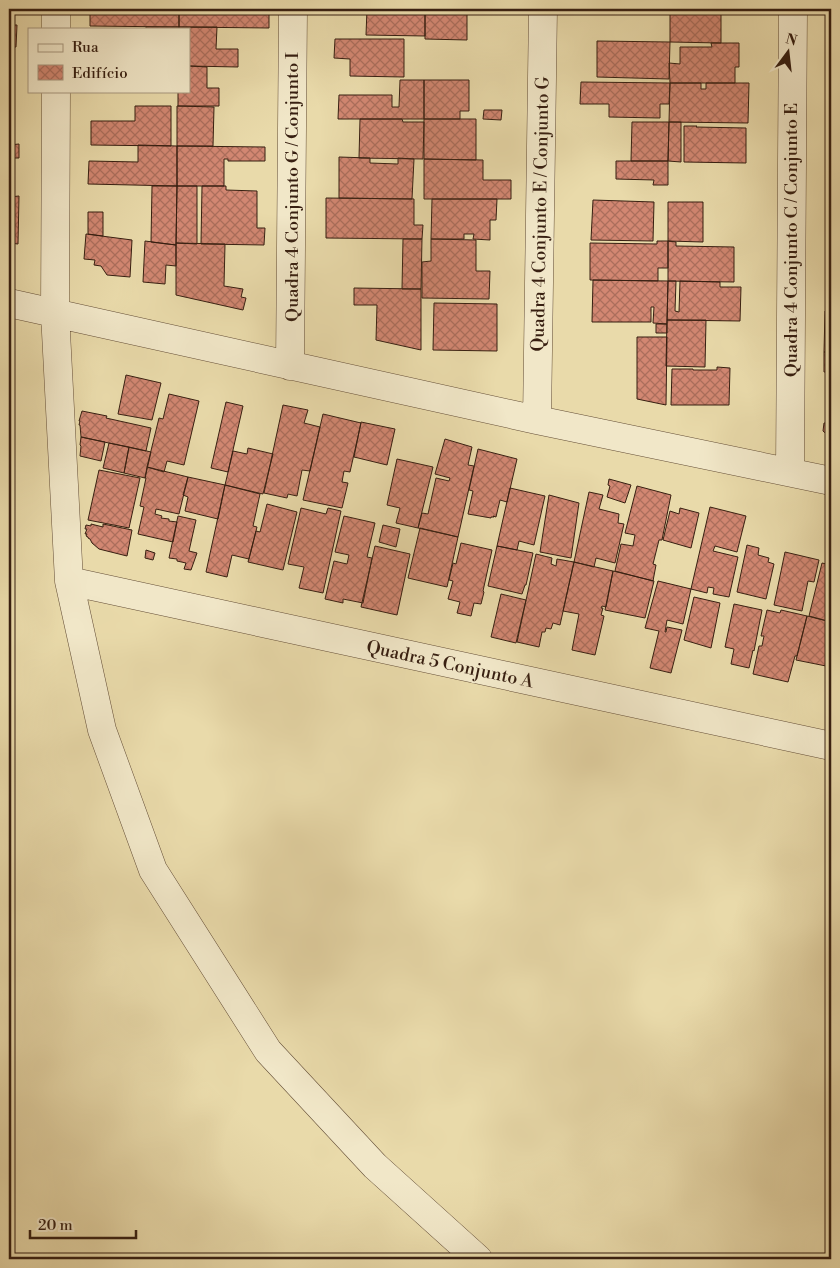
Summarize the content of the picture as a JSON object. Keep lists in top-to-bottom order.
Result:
{
  "streets": {
    "street": [
      "Quadra 4 Conjunto G / Conjunto I",
      "Quadra 4 Conjunto E / Conjunto G",
      "Quadra 4 Conjunto C / Conjunto E",
      "Quadra 5 Conjunto A"
    ]
  },
  "legend": ["Rua", "Edifício"],
  "scale_bar": "20 m",
  "north": "top"
}
